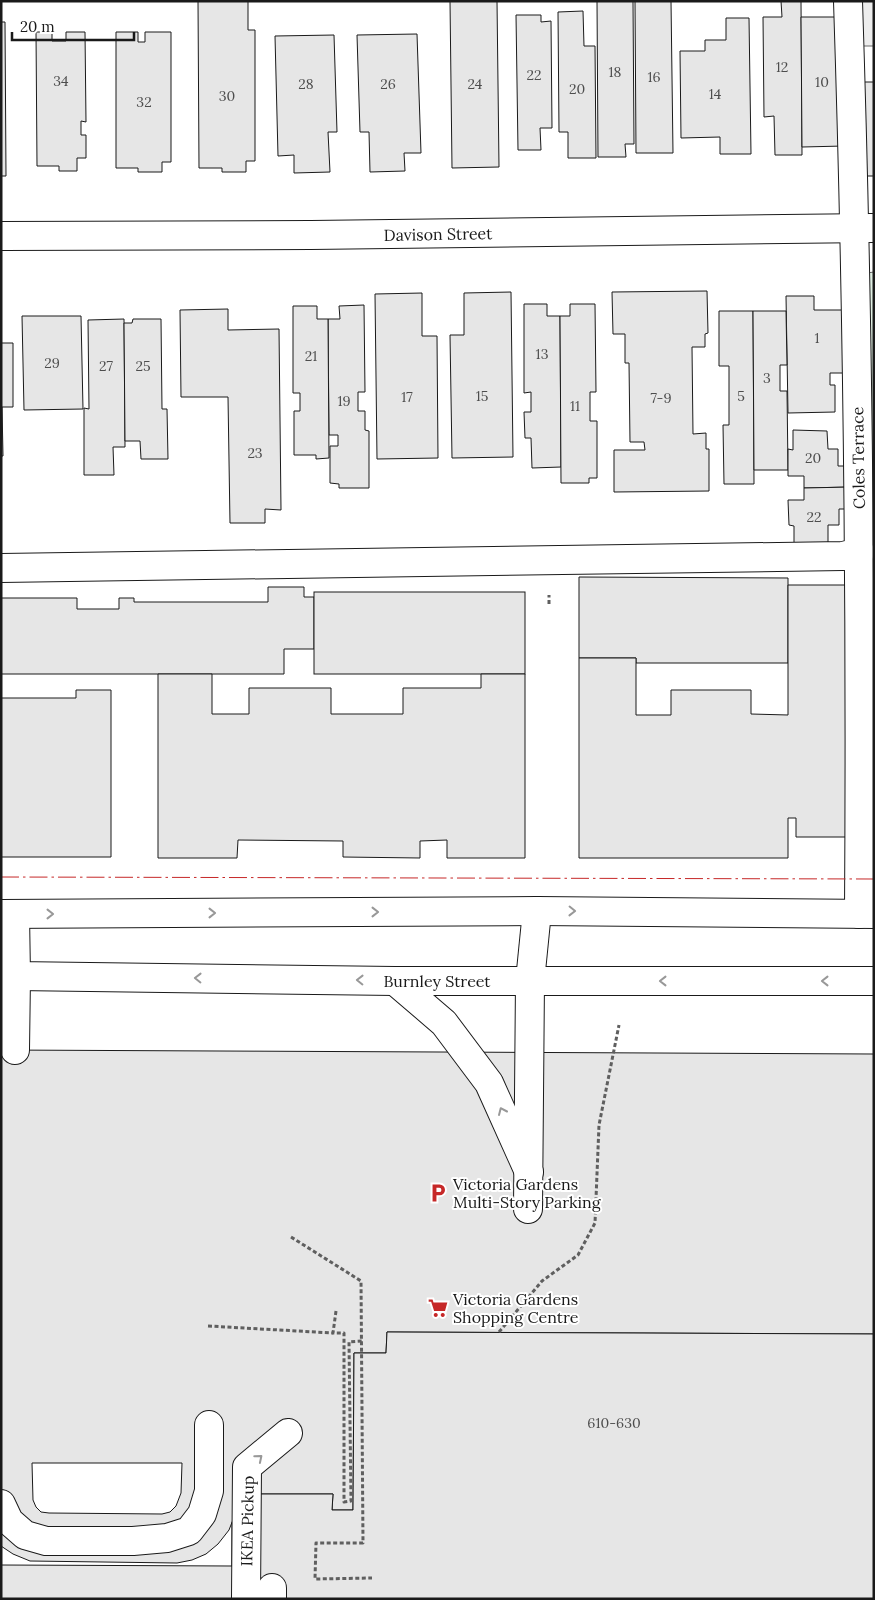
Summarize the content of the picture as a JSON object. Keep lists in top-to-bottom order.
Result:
{
  "streets": {
    "main road": [
      "Davison Street",
      "Coles Terrace",
      "Burnley Street",
      "IKEA Pickup"
    ]
  },
  "crossings": [
    ["Davison Street", "Coles Terrace"]
  ],
  "one_way": ["IKEA Pickup"],
  "places": {
    "parking": ["Victoria Gardens Multi-Story Parking"],
    "supermarket": ["Victoria Gardens Shopping Centre"]
  },
  "house_numbers": [
    "12",
    "18",
    "22",
    "16",
    "34",
    "10",
    "28",
    "26",
    "24",
    "20",
    "14",
    "30",
    "32",
    "1",
    "13",
    "21",
    "29",
    "27",
    "25",
    "3",
    "15",
    "5",
    "17",
    "7-9",
    "19",
    "11",
    "23",
    "20",
    "22",
    "610-630"
  ],
  "scale_bar": "20 m"
}
